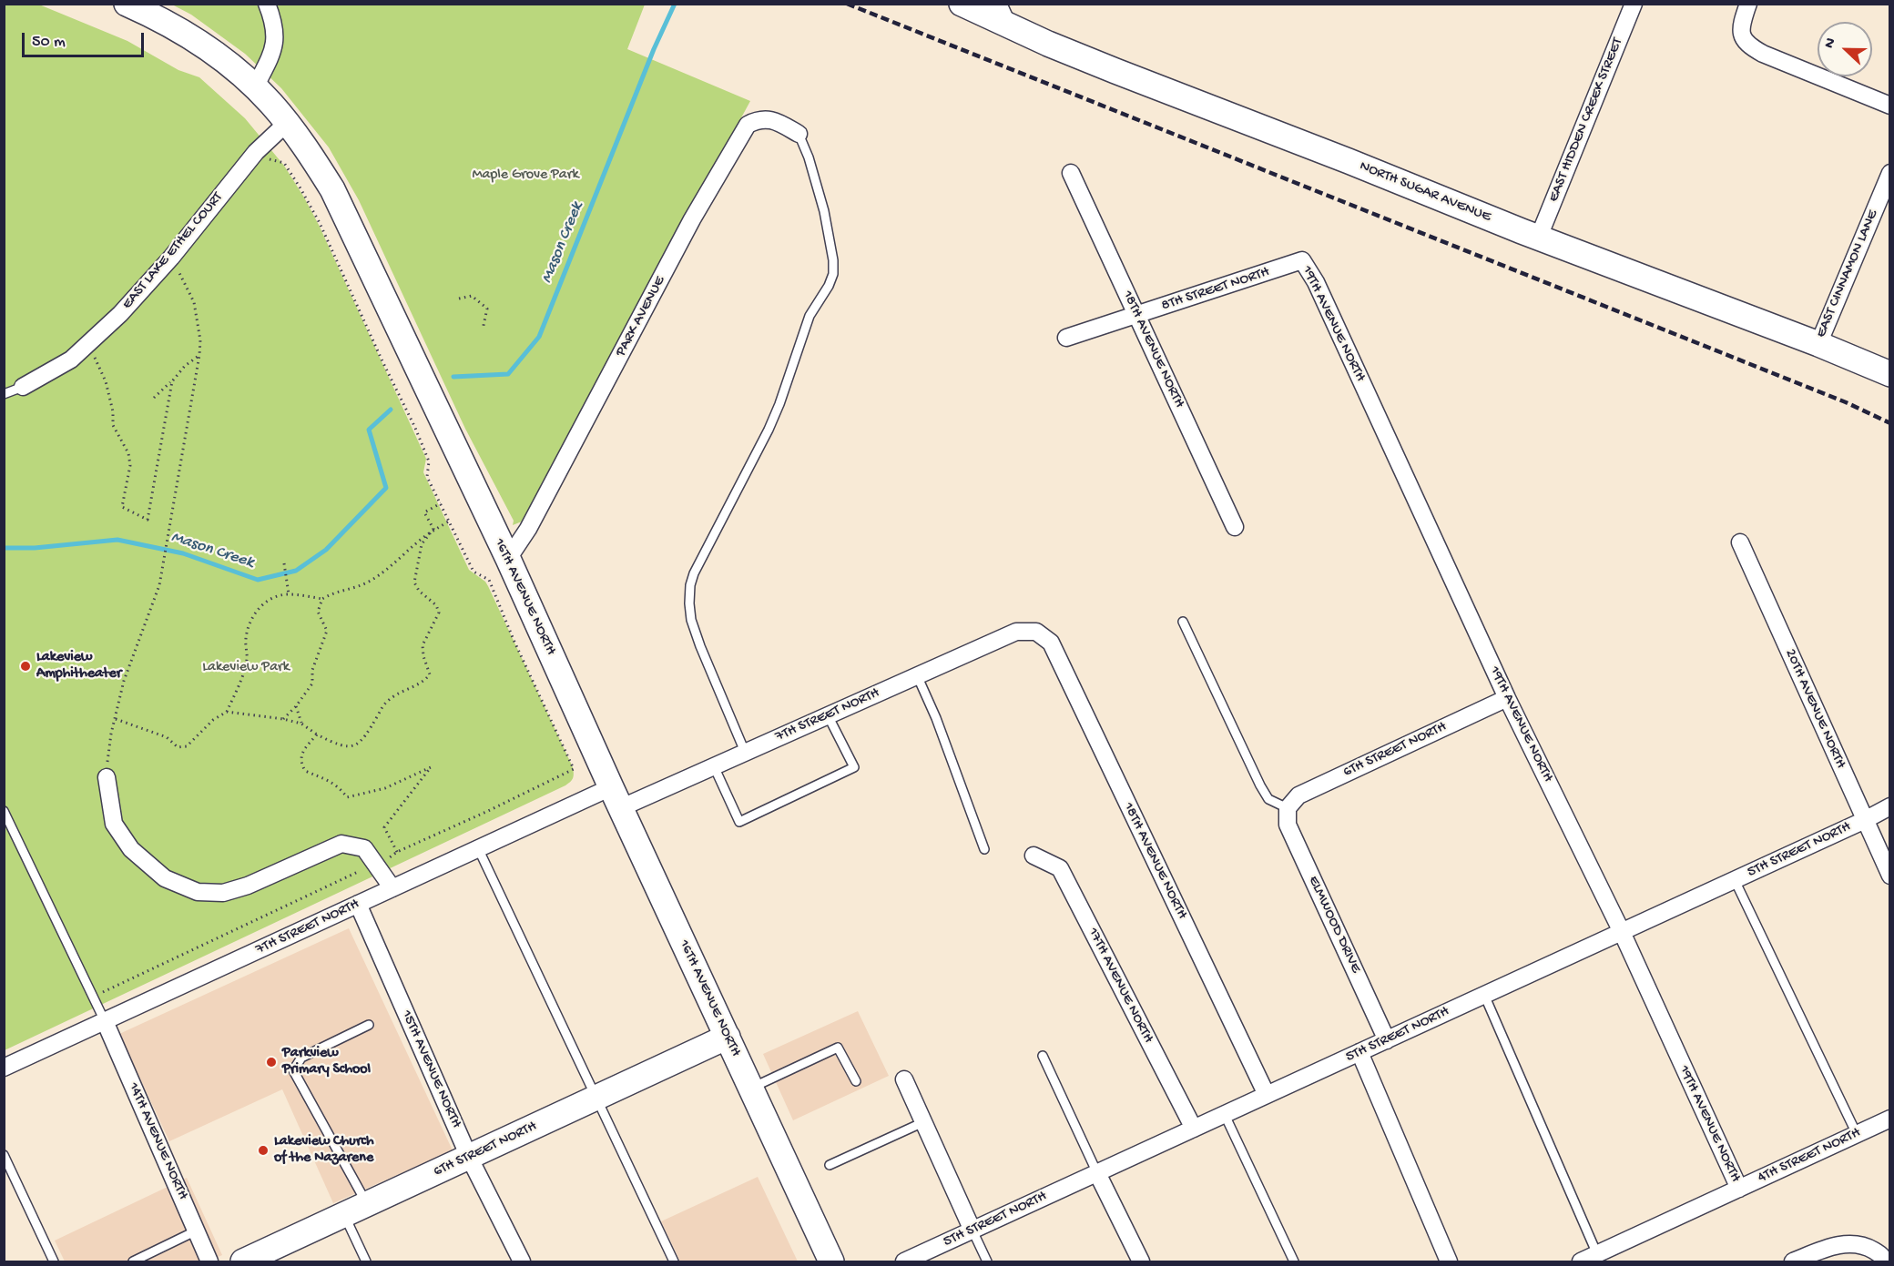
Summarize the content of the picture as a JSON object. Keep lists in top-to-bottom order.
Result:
{
  "streets": {
    "street": [
      "EAST HIDDEN CREEK STREET",
      "NORTH SUGAR AVENUE",
      "EAST LAKE ETHEL COURT",
      "EAST CINNAMON LANE",
      "8TH STREET NORTH",
      "PARK AVENUE",
      "19TH AVENUE NORTH",
      "18TH AVENUE NORTH",
      "16TH AVENUE NORTH",
      "20TH AVENUE NORTH",
      "7TH STREET NORTH",
      "6TH STREET NORTH",
      "5TH STREET NORTH",
      "ELMWOOD DRIVE",
      "17TH AVENUE NORTH",
      "15TH AVENUE NORTH",
      "14TH AVENUE NORTH",
      "4TH STREET NORTH"
    ]
  },
  "crossings": [
    ["EAST HIDDEN CREEK STREET", "NORTH SUGAR AVENUE"],
    ["NORTH SUGAR AVENUE", "EAST CINNAMON LANE"],
    ["EAST LAKE ETHEL COURT", "16TH AVENUE NORTH"],
    ["8TH STREET NORTH", "19TH AVENUE NORTH"],
    ["8TH STREET NORTH", "18TH AVENUE NORTH"],
    ["PARK AVENUE", "16TH AVENUE NORTH"],
    ["19TH AVENUE NORTH", "6TH STREET NORTH"],
    ["19TH AVENUE NORTH", "5TH STREET NORTH"],
    ["19TH AVENUE NORTH", "4TH STREET NORTH"],
    ["18TH AVENUE NORTH", "7TH STREET NORTH"],
    ["18TH AVENUE NORTH", "5TH STREET NORTH"],
    ["16TH AVENUE NORTH", "7TH STREET NORTH"],
    ["16TH AVENUE NORTH", "6TH STREET NORTH"],
    ["20TH AVENUE NORTH", "5TH STREET NORTH"],
    ["7TH STREET NORTH", "15TH AVENUE NORTH"],
    ["7TH STREET NORTH", "14TH AVENUE NORTH"],
    ["6TH STREET NORTH", "ELMWOOD DRIVE"],
    ["6TH STREET NORTH", "15TH AVENUE NORTH"],
    ["5TH STREET NORTH", "ELMWOOD DRIVE"],
    ["5TH STREET NORTH", "17TH AVENUE NORTH"]
  ],
  "water": ["Mason Creek"],
  "parks": ["Maple Grove Park", "Lakeview Park"],
  "places": ["Lakeview Amphitheater", "Parkview Primary School", "Lakeview Church of the Nazarene"],
  "scale_bar": "50 m",
  "north": "left"
}
